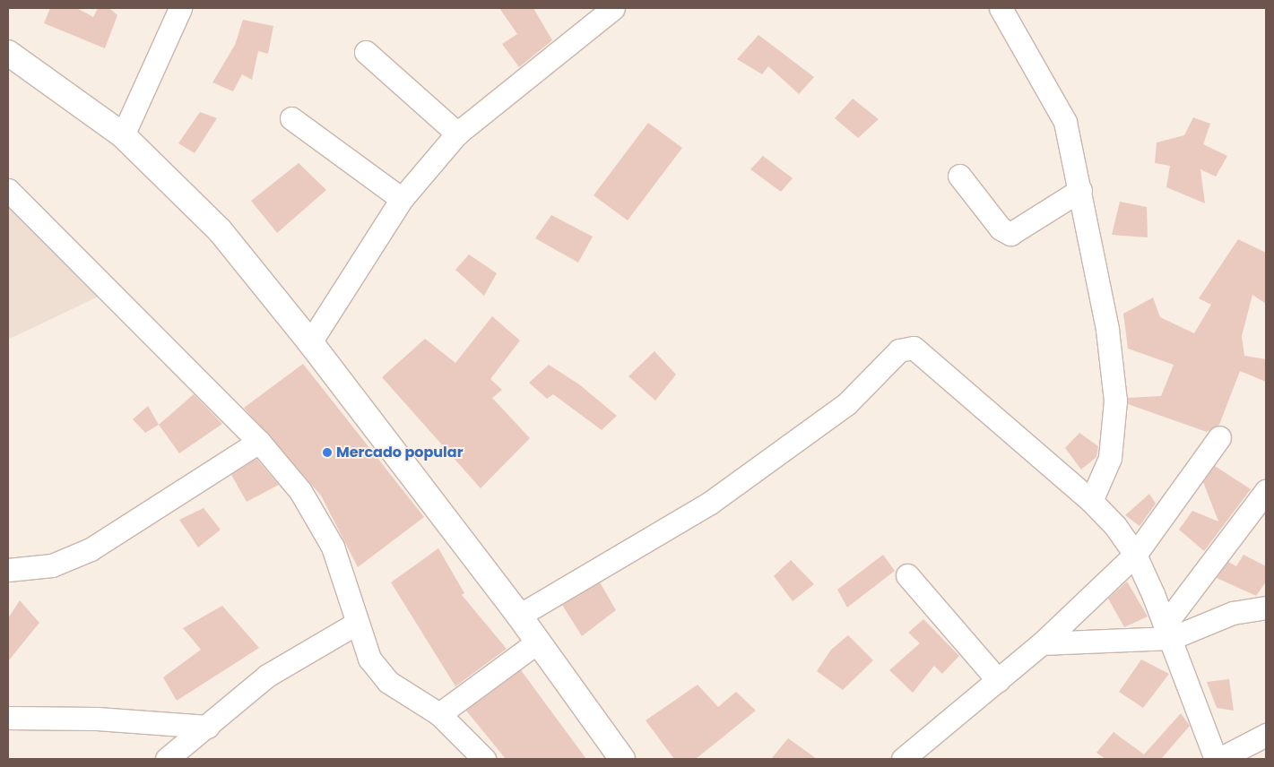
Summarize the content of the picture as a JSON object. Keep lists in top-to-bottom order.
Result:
{
  "places": ["Mercado popular"]
}
